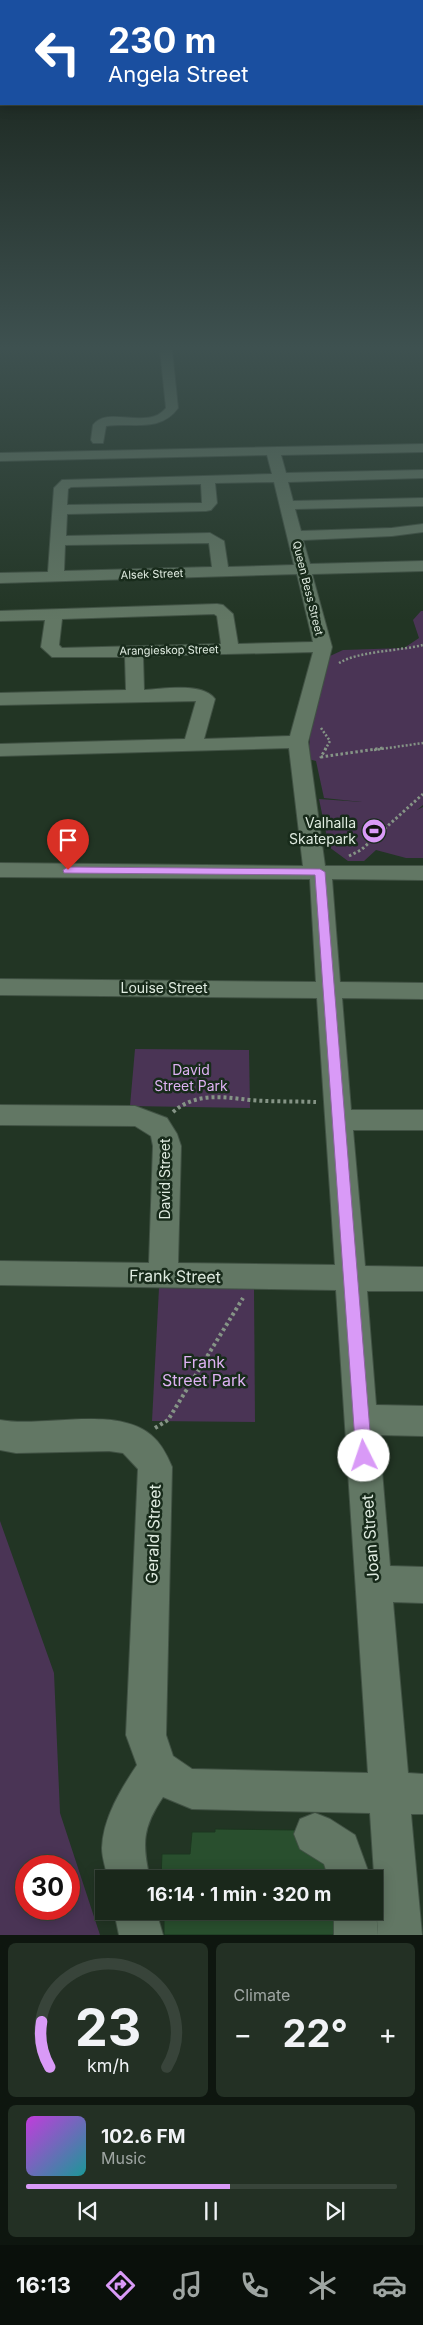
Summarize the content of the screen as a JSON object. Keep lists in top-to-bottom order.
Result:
{
  "streets": {
    "street": [
      "Alsek Street",
      "Queen Bess Street",
      "Arangieskop Street",
      "Louise Street",
      "David Street",
      "Frank Street",
      "Gerald Street",
      "Joan Street"
    ]
  },
  "crossings": [
    ["Alsek Street", "Queen Bess Street"],
    ["Queen Bess Street", "Arangieskop Street"],
    ["Queen Bess Street", "Joan Street"],
    ["Louise Street", "Joan Street"],
    ["David Street", "Frank Street"],
    ["Frank Street", "Joan Street"]
  ],
  "parks": ["David Street Park", "Frank Street Park"],
  "places": {
    "sports": ["Valhalla Skatepark"]
  },
  "page": {
    "turn": ["230 m", "Angela Street"],
    "limit": "30",
    "trip": "16:14 · 1 min · 320 m",
    "tile": "Climate",
    "heat": ["−", "22°", "+"],
    "song": ["102.6 FM", "Music"],
    "tabs": "16:13",
    "gauge": ["23", "km/h"]
  }
}
